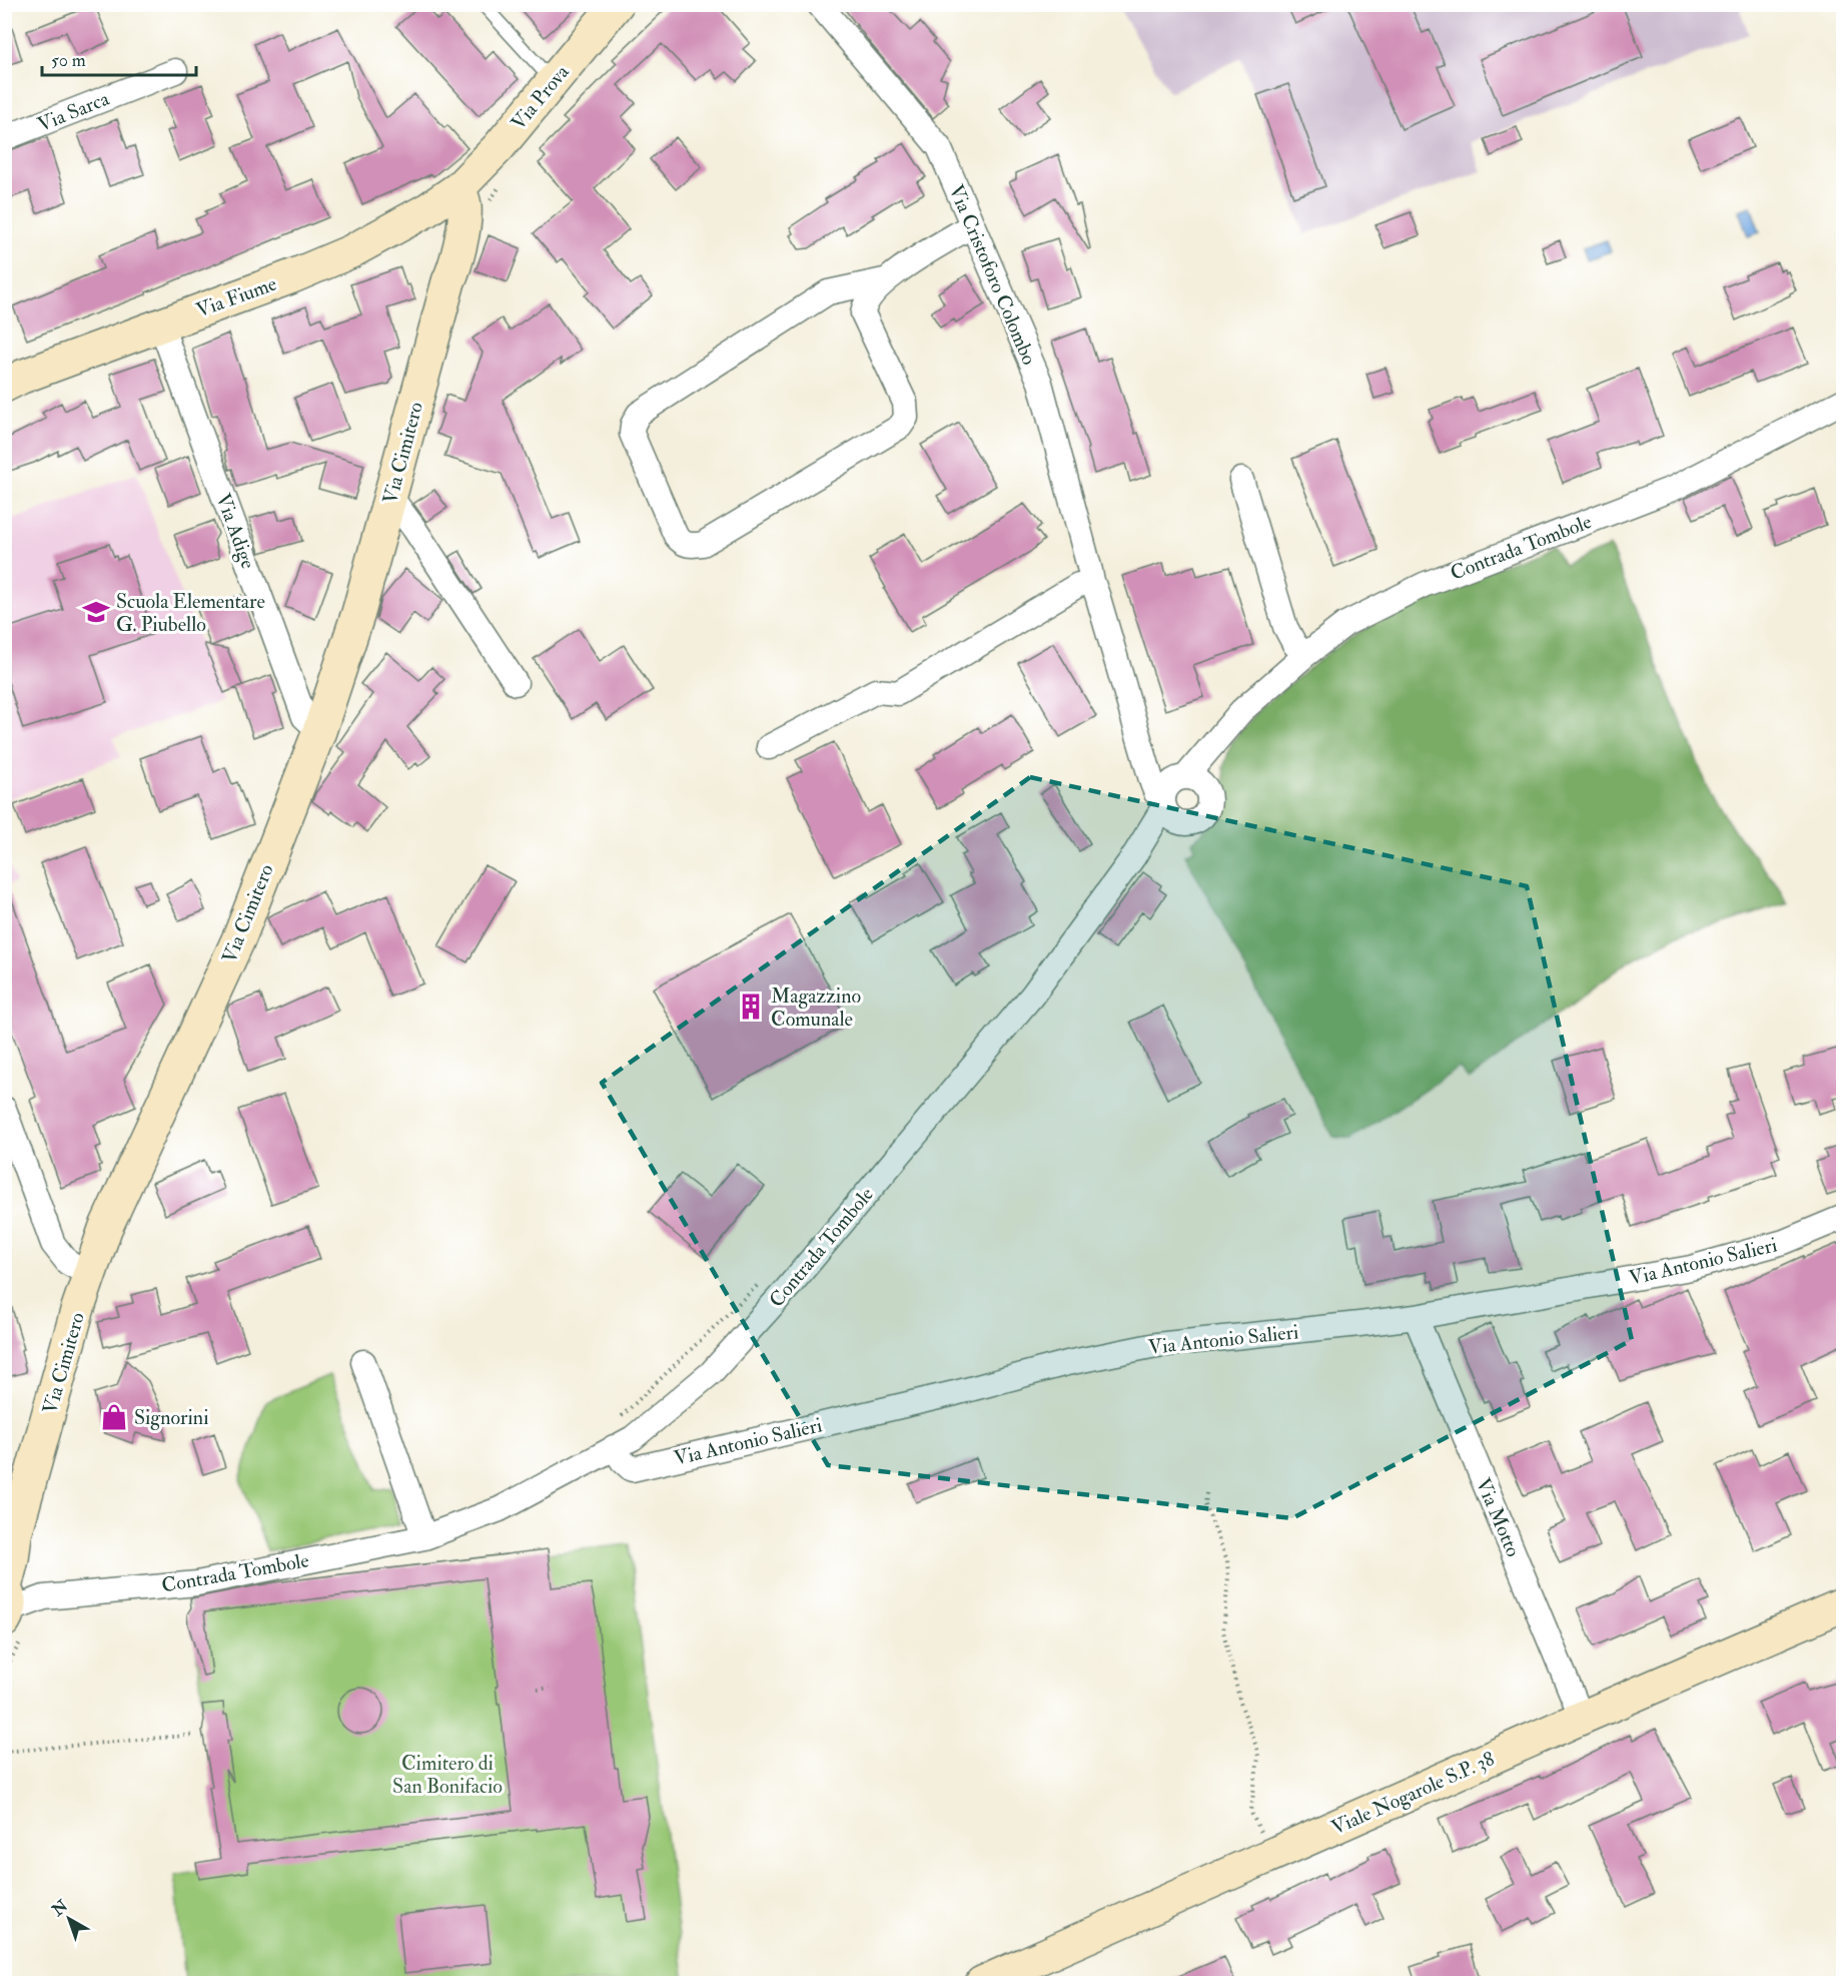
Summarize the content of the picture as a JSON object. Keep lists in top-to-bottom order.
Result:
{
  "streets": {
    "street": [
      "Via Prova",
      "Via Sarca",
      "Via Cristoforo Colombo",
      "Via Fiume",
      "Via Cimitero",
      "Via Adige",
      "Contrada Tombole",
      "Via Antonio Salieri",
      "Via Motto",
      "Viale Nogarole S.P. 38"
    ]
  },
  "crossings": [
    ["Via Prova", "Via Fiume"],
    ["Via Prova", "Via Cimitero"],
    ["Via Cristoforo Colombo", "Contrada Tombole"],
    ["Via Fiume", "Via Cimitero"],
    ["Via Fiume", "Via Adige"],
    ["Via Cimitero", "Via Adige"],
    ["Via Cimitero", "Contrada Tombole"],
    ["Contrada Tombole", "Via Antonio Salieri"],
    ["Via Antonio Salieri", "Via Motto"],
    ["Via Motto", "Viale Nogarole S.P. 38"]
  ],
  "parks": ["Cimitero di San Bonifacio"],
  "places": {
    "school or university": ["Scuola Elementare G. Piubello"],
    "building": ["Magazzino Comunale"],
    "shop": ["Signorini"]
  },
  "scale_bar": "50 m",
  "north": "top left"
}
